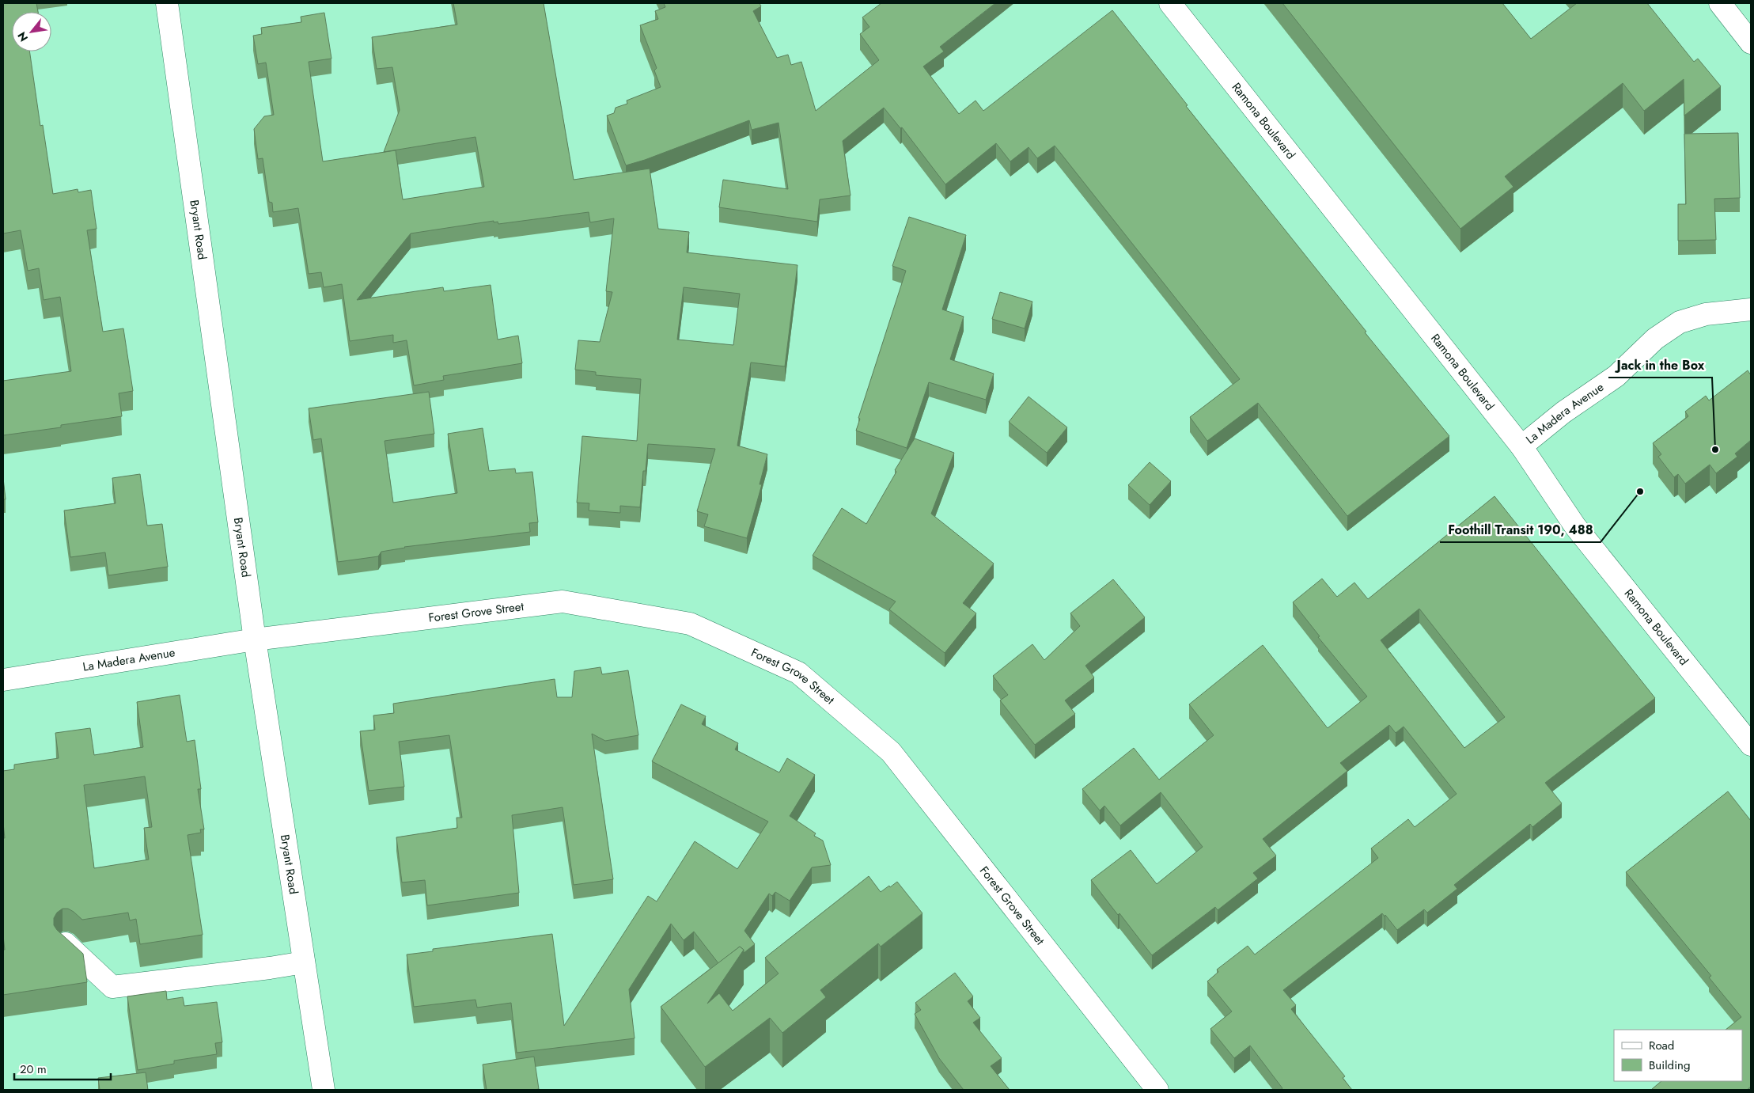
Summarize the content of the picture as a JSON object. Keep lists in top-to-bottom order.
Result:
{
  "streets": {
    "street": [
      "Ramona Boulevard",
      "Bryant Road",
      "La Madera Avenue",
      "Forest Grove Street"
    ]
  },
  "crossings": [
    ["Ramona Boulevard", "La Madera Avenue"],
    ["Bryant Road", "La Madera Avenue"],
    ["Bryant Road", "Forest Grove Street"],
    ["La Madera Avenue", "Forest Grove Street"]
  ],
  "places": ["Jack in the Box", "Foothill Transit 190, 488"],
  "legend": ["Road", "Building"],
  "scale_bar": "20 m",
  "north": "bottom left"
}
